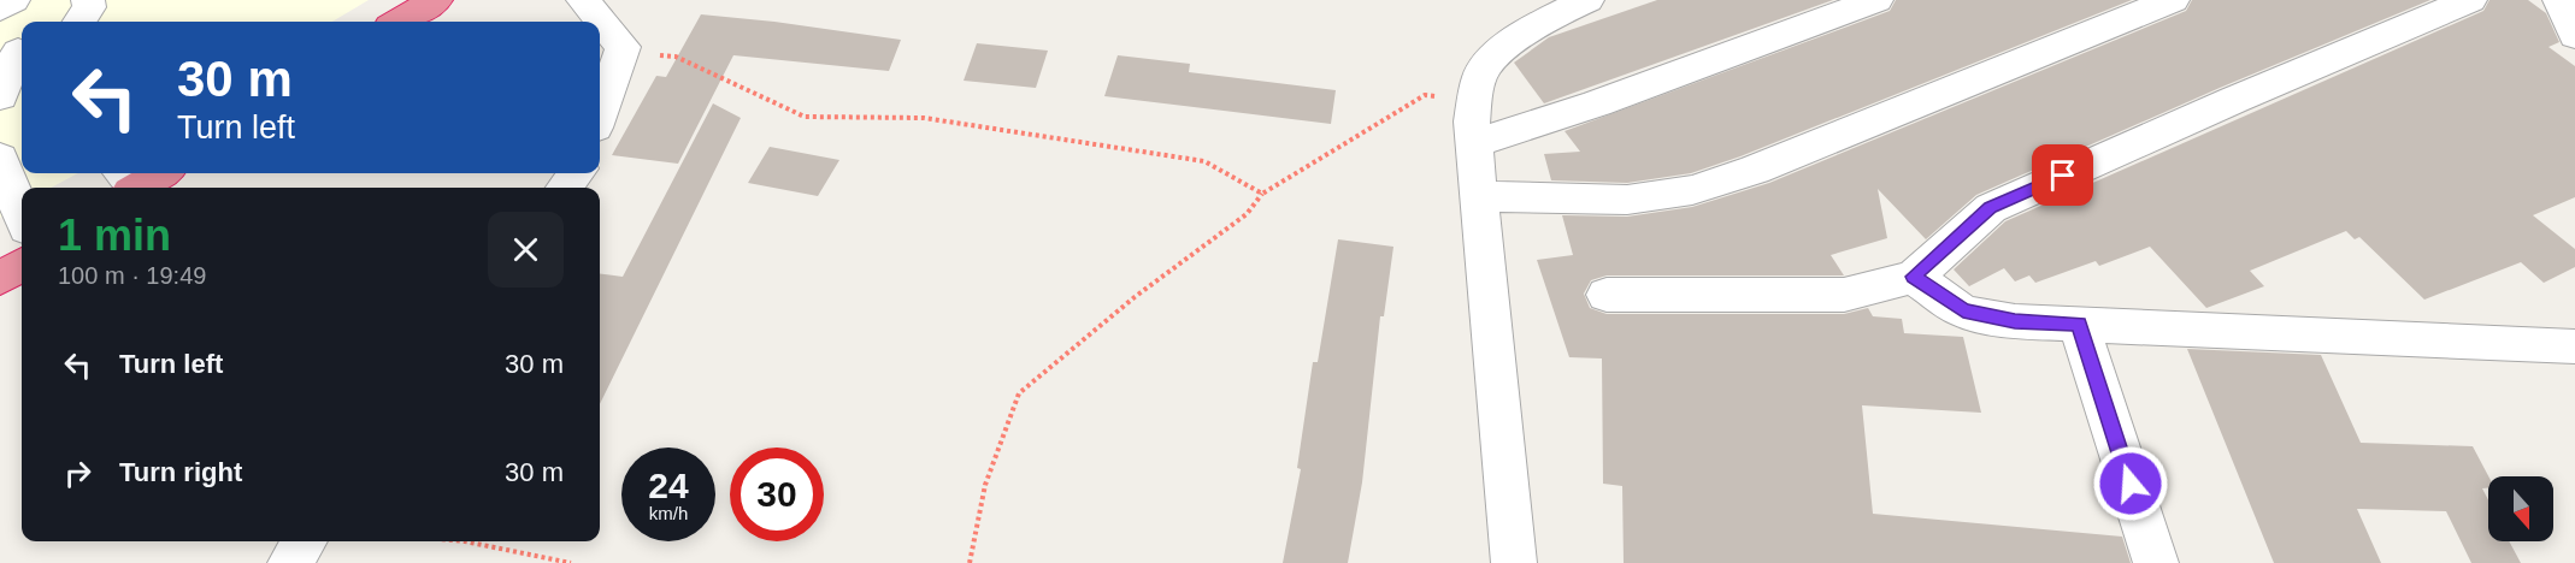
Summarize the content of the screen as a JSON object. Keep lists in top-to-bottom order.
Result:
{
  "north": "bottom",
  "page": {
    "turn": ["30 m", "Turn left"],
    "heading": ["1 min", "100 m · 19:49"],
    "list": [
      {
        "name": "Turn left",
        "value": "30 m"
      },
      {
        "name": "Turn right",
        "value": "30 m"
      }
    ],
    "speed": "24 km/h",
    "limit": "30"
  }
}
